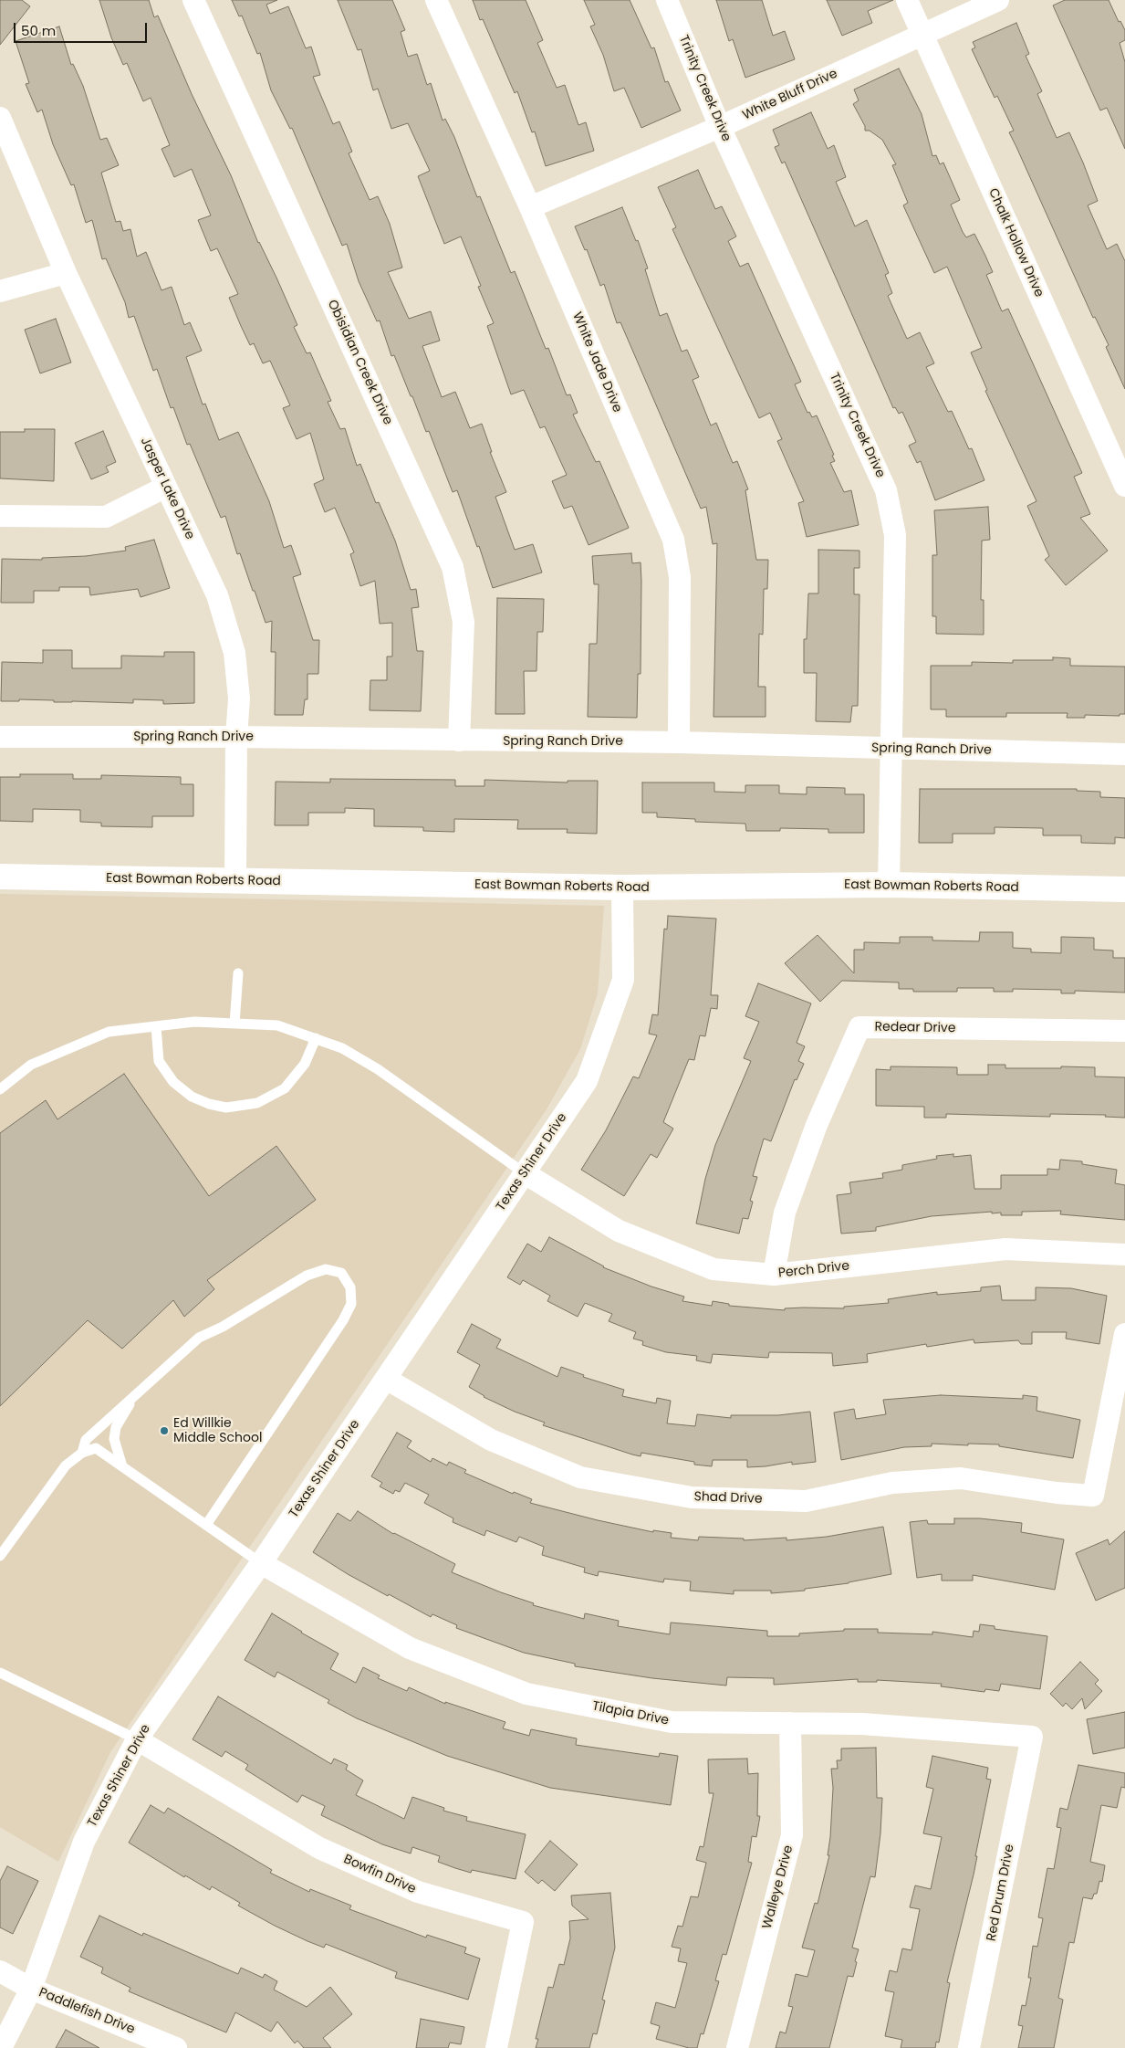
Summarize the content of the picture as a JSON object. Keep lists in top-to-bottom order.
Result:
{
  "streets": {
    "street": [
      "Trinity Creek Drive",
      "White Bluff Drive",
      "Chalk Hollow Drive",
      "Obisidian Creek Drive",
      "White Jade Drive",
      "Jasper Lake Drive",
      "Spring Ranch Drive",
      "East Bowman Roberts Road",
      "Redear Drive",
      "Texas Shiner Drive",
      "Perch Drive",
      "Shad Drive",
      "Tilapia Drive",
      "Bowfin Drive",
      "Walleye Drive",
      "Red Drum Drive",
      "Paddlefish Drive"
    ]
  },
  "crossings": [
    ["Trinity Creek Drive", "White Bluff Drive"],
    ["Trinity Creek Drive", "Spring Ranch Drive"],
    ["Trinity Creek Drive", "East Bowman Roberts Road"],
    ["White Bluff Drive", "Chalk Hollow Drive"],
    ["White Bluff Drive", "White Jade Drive"],
    ["Obisidian Creek Drive", "Spring Ranch Drive"],
    ["White Jade Drive", "Spring Ranch Drive"],
    ["Jasper Lake Drive", "Spring Ranch Drive"],
    ["Jasper Lake Drive", "East Bowman Roberts Road"],
    ["East Bowman Roberts Road", "Texas Shiner Drive"],
    ["Redear Drive", "Perch Drive"],
    ["Texas Shiner Drive", "Perch Drive"],
    ["Texas Shiner Drive", "Shad Drive"],
    ["Texas Shiner Drive", "Tilapia Drive"],
    ["Texas Shiner Drive", "Bowfin Drive"],
    ["Texas Shiner Drive", "Paddlefish Drive"],
    ["Tilapia Drive", "Walleye Drive"],
    ["Tilapia Drive", "Red Drum Drive"]
  ],
  "places": ["Ed Willkie Middle School"],
  "scale_bar": "50 m"
}
